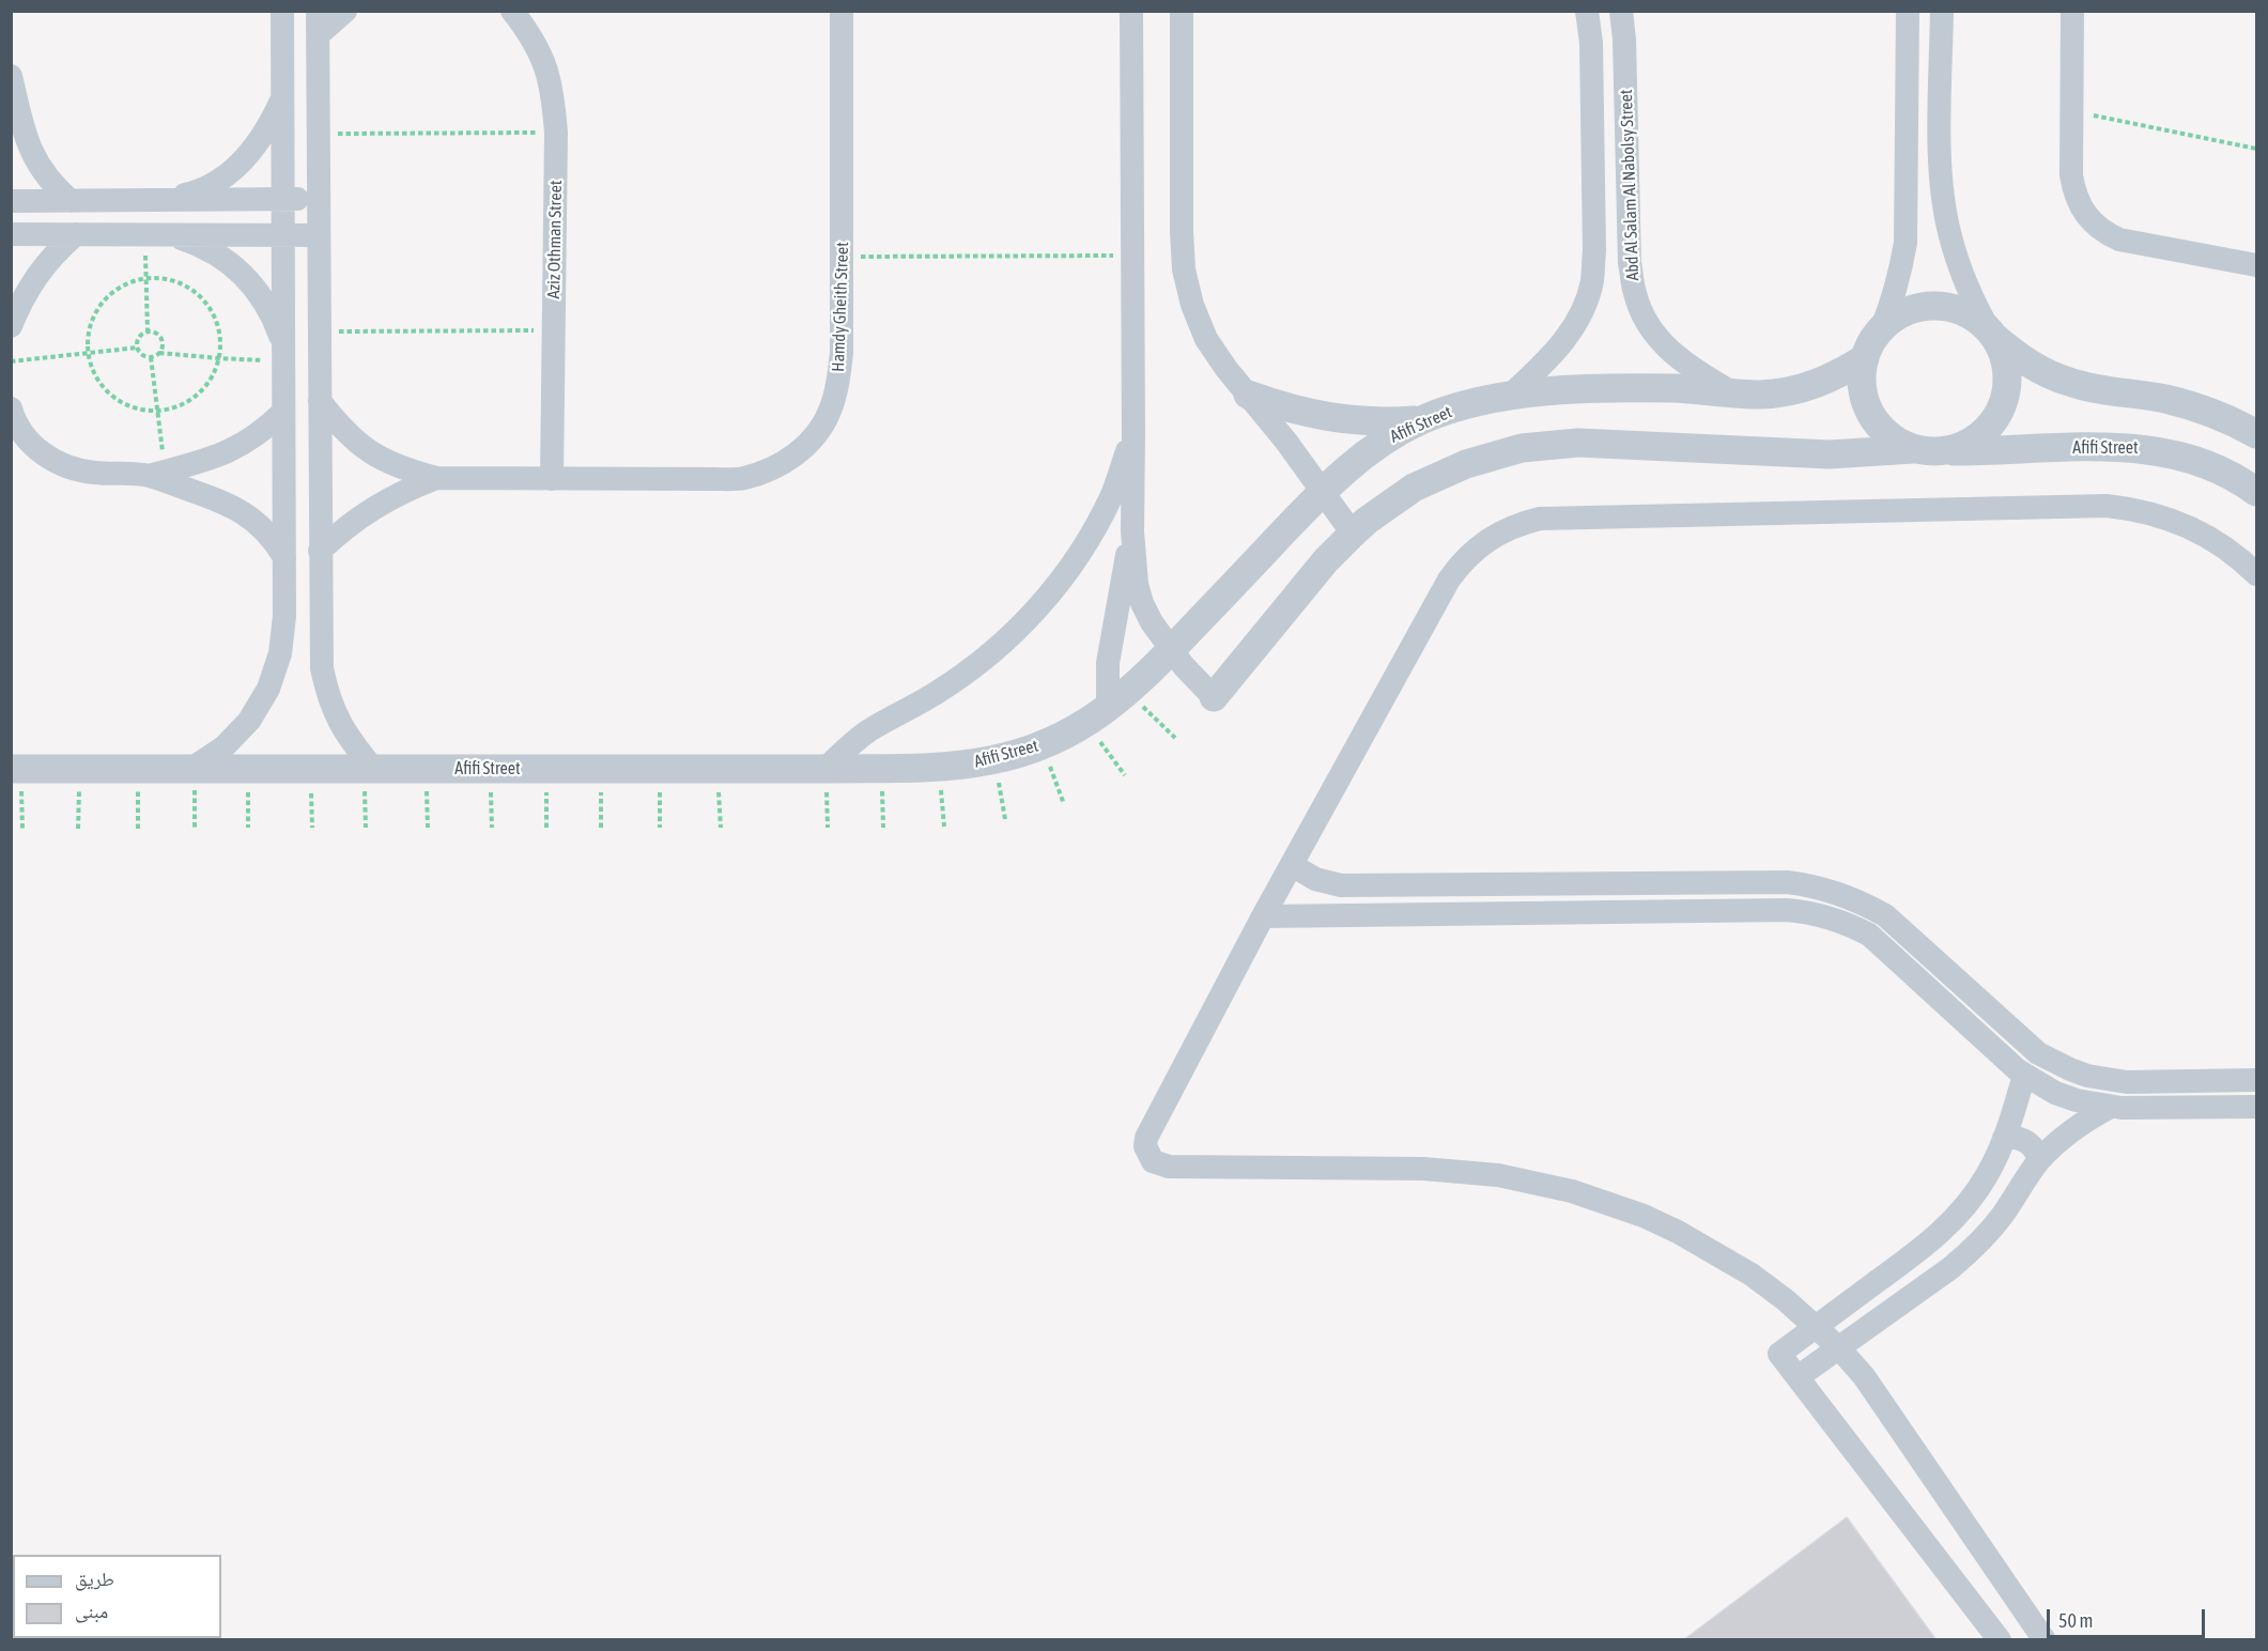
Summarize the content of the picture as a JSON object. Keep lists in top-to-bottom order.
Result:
{
  "streets": {
    "street": [
      "Abd Al Salam Al Nabolsy Street",
      "Aziz Othman Street",
      "Hamdy Gheith Street",
      "Afifi Street"
    ]
  },
  "crossings": [
    ["Abd Al Salam Al Nabolsy Street", "Afifi Street"],
    ["Aziz Othman Street", "Hamdy Gheith Street"]
  ],
  "legend": ["طريق", "مبنى"],
  "scale_bar": "50 m"
}
